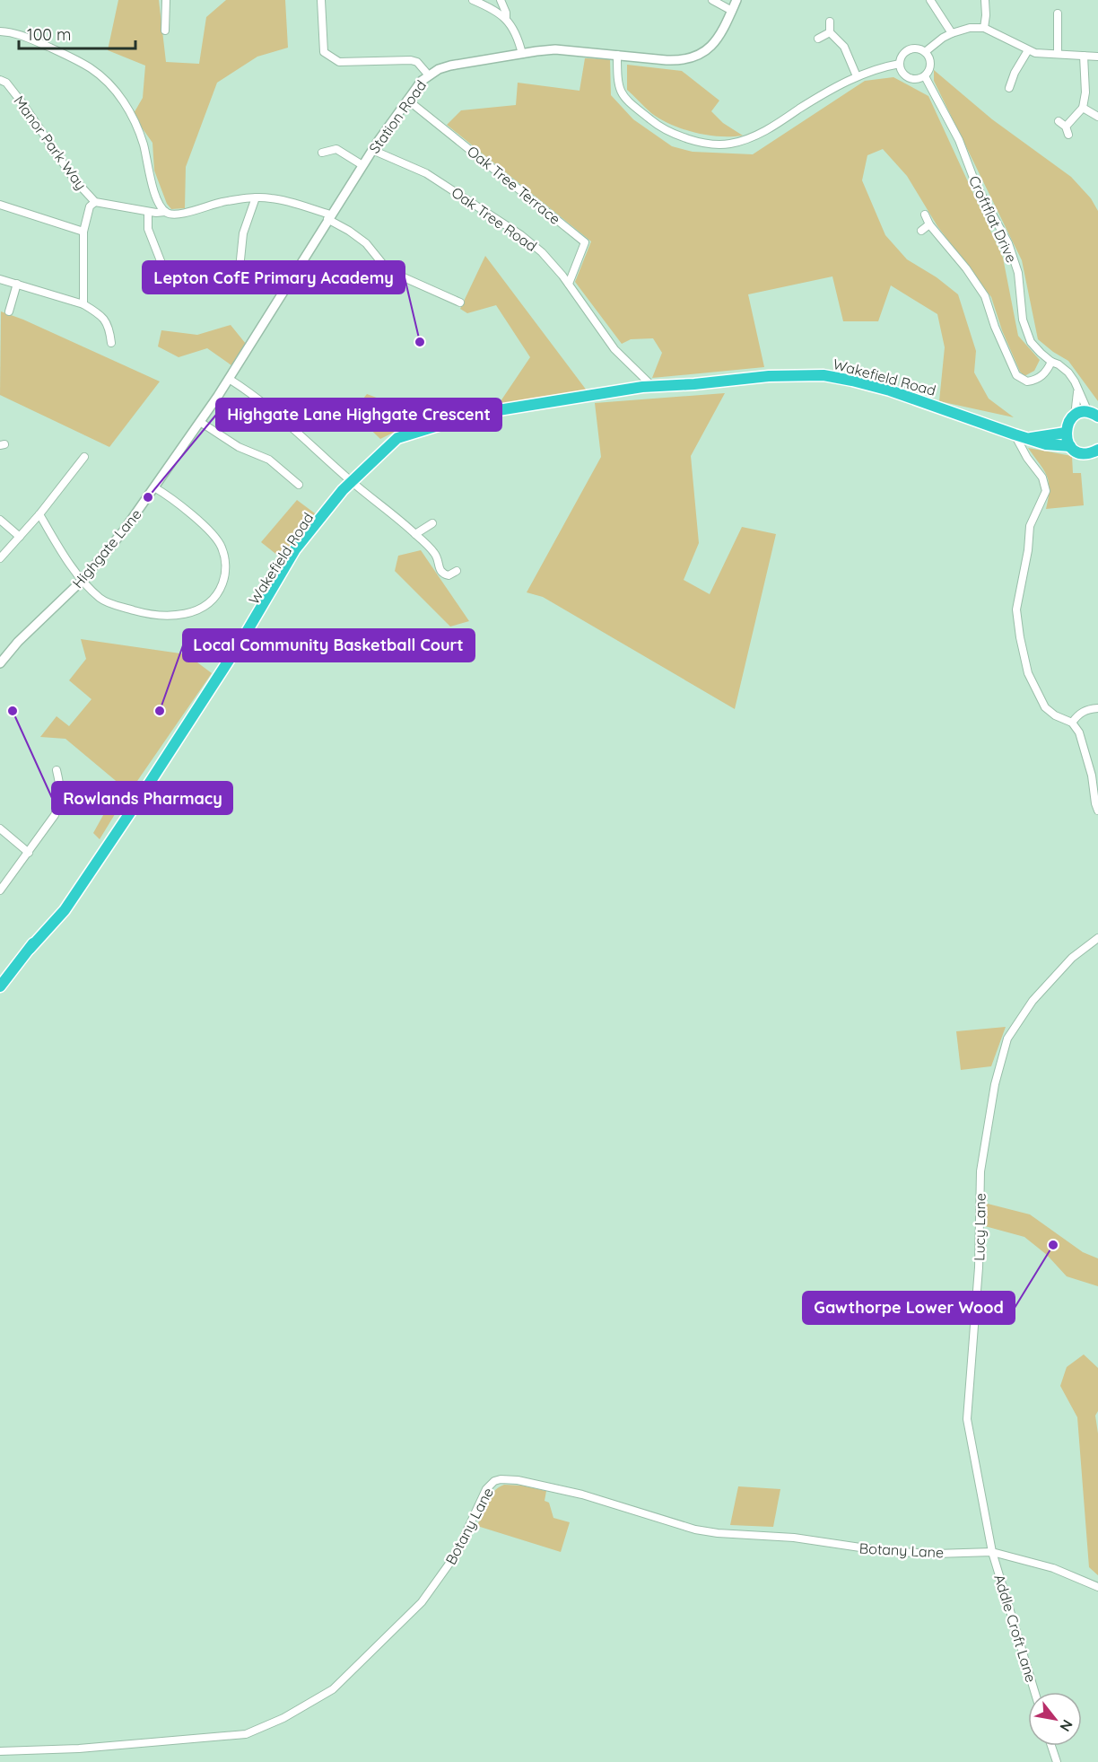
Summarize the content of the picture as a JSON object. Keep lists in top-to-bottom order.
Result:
{
  "streets": {
    "highway": ["Wakefield Road"],
    "street": [
      "Station Road",
      "Manor Park Way",
      "Oak Tree Terrace",
      "Oak Tree Road",
      "Croftflat Drive",
      "Highgate Lane",
      "Lucy Lane",
      "Botany Lane",
      "Addle Croft Lane"
    ]
  },
  "crossings": [
    ["Station Road", "Manor Park Way"],
    ["Station Road", "Oak Tree Terrace"],
    ["Station Road", "Oak Tree Road"],
    ["Station Road", "Highgate Lane"],
    ["Oak Tree Terrace", "Oak Tree Road"],
    ["Oak Tree Road", "Wakefield Road"],
    ["Lucy Lane", "Botany Lane"],
    ["Lucy Lane", "Addle Croft Lane"],
    ["Botany Lane", "Addle Croft Lane"]
  ],
  "places": [
    "Lepton CofE Primary Academy",
    "Highgate Lane Highgate Crescent",
    "Rowlands Pharmacy",
    "Local Community Basketball Court",
    "Gawthorpe Lower Wood"
  ],
  "scale_bar": "100 m",
  "north": "bottom right"
}
